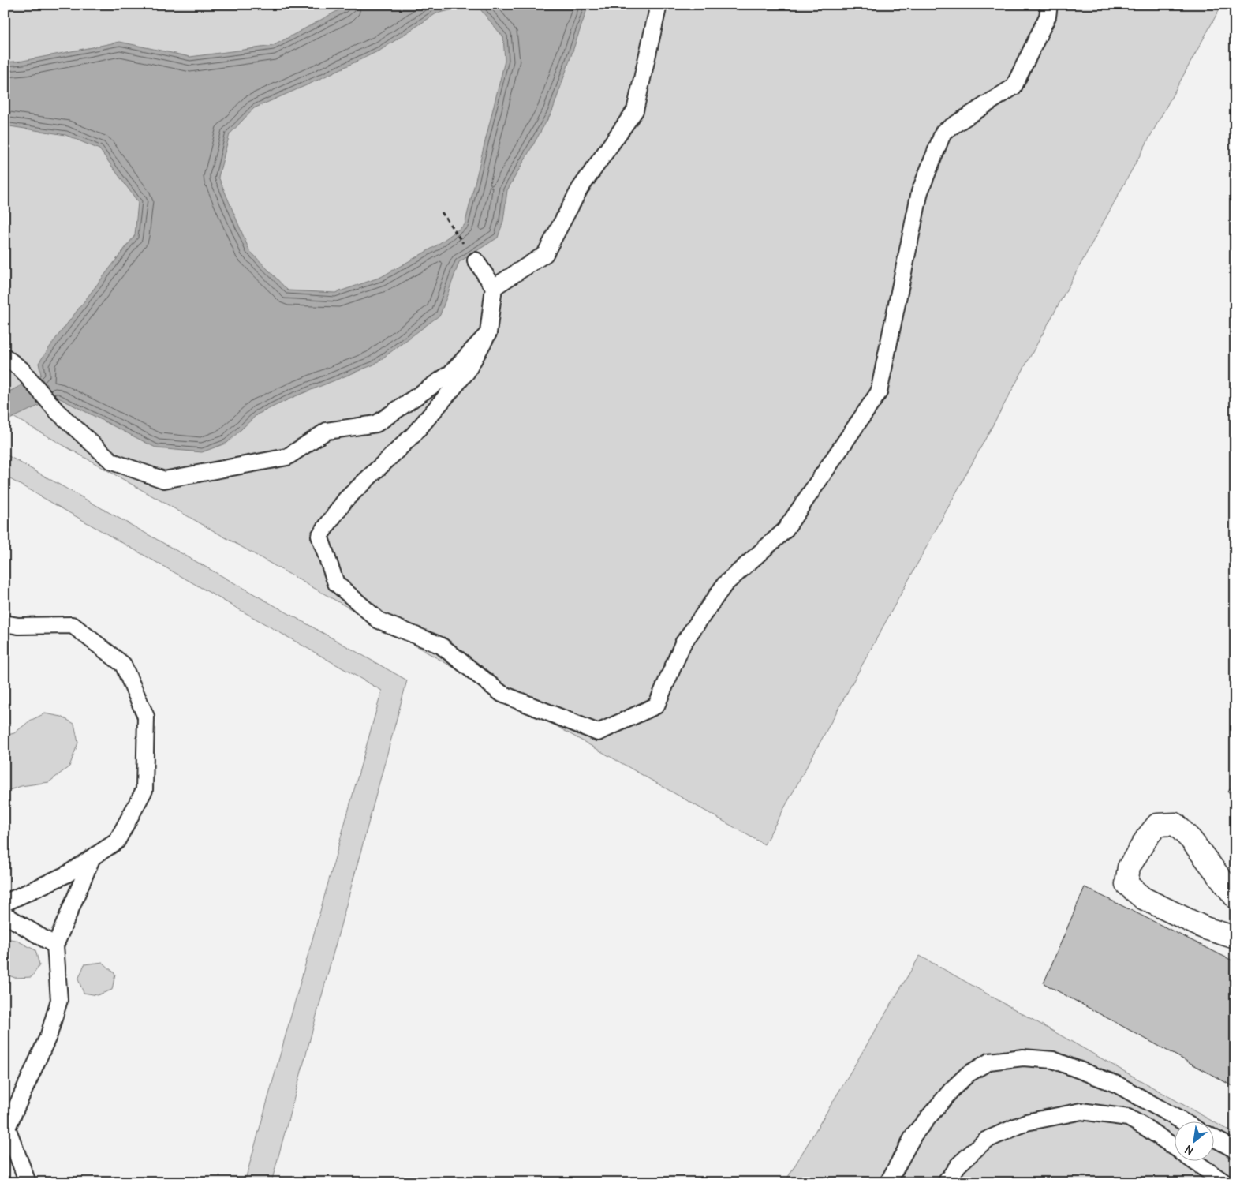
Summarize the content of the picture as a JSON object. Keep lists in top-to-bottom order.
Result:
{
  "north": "bottom left"
}
